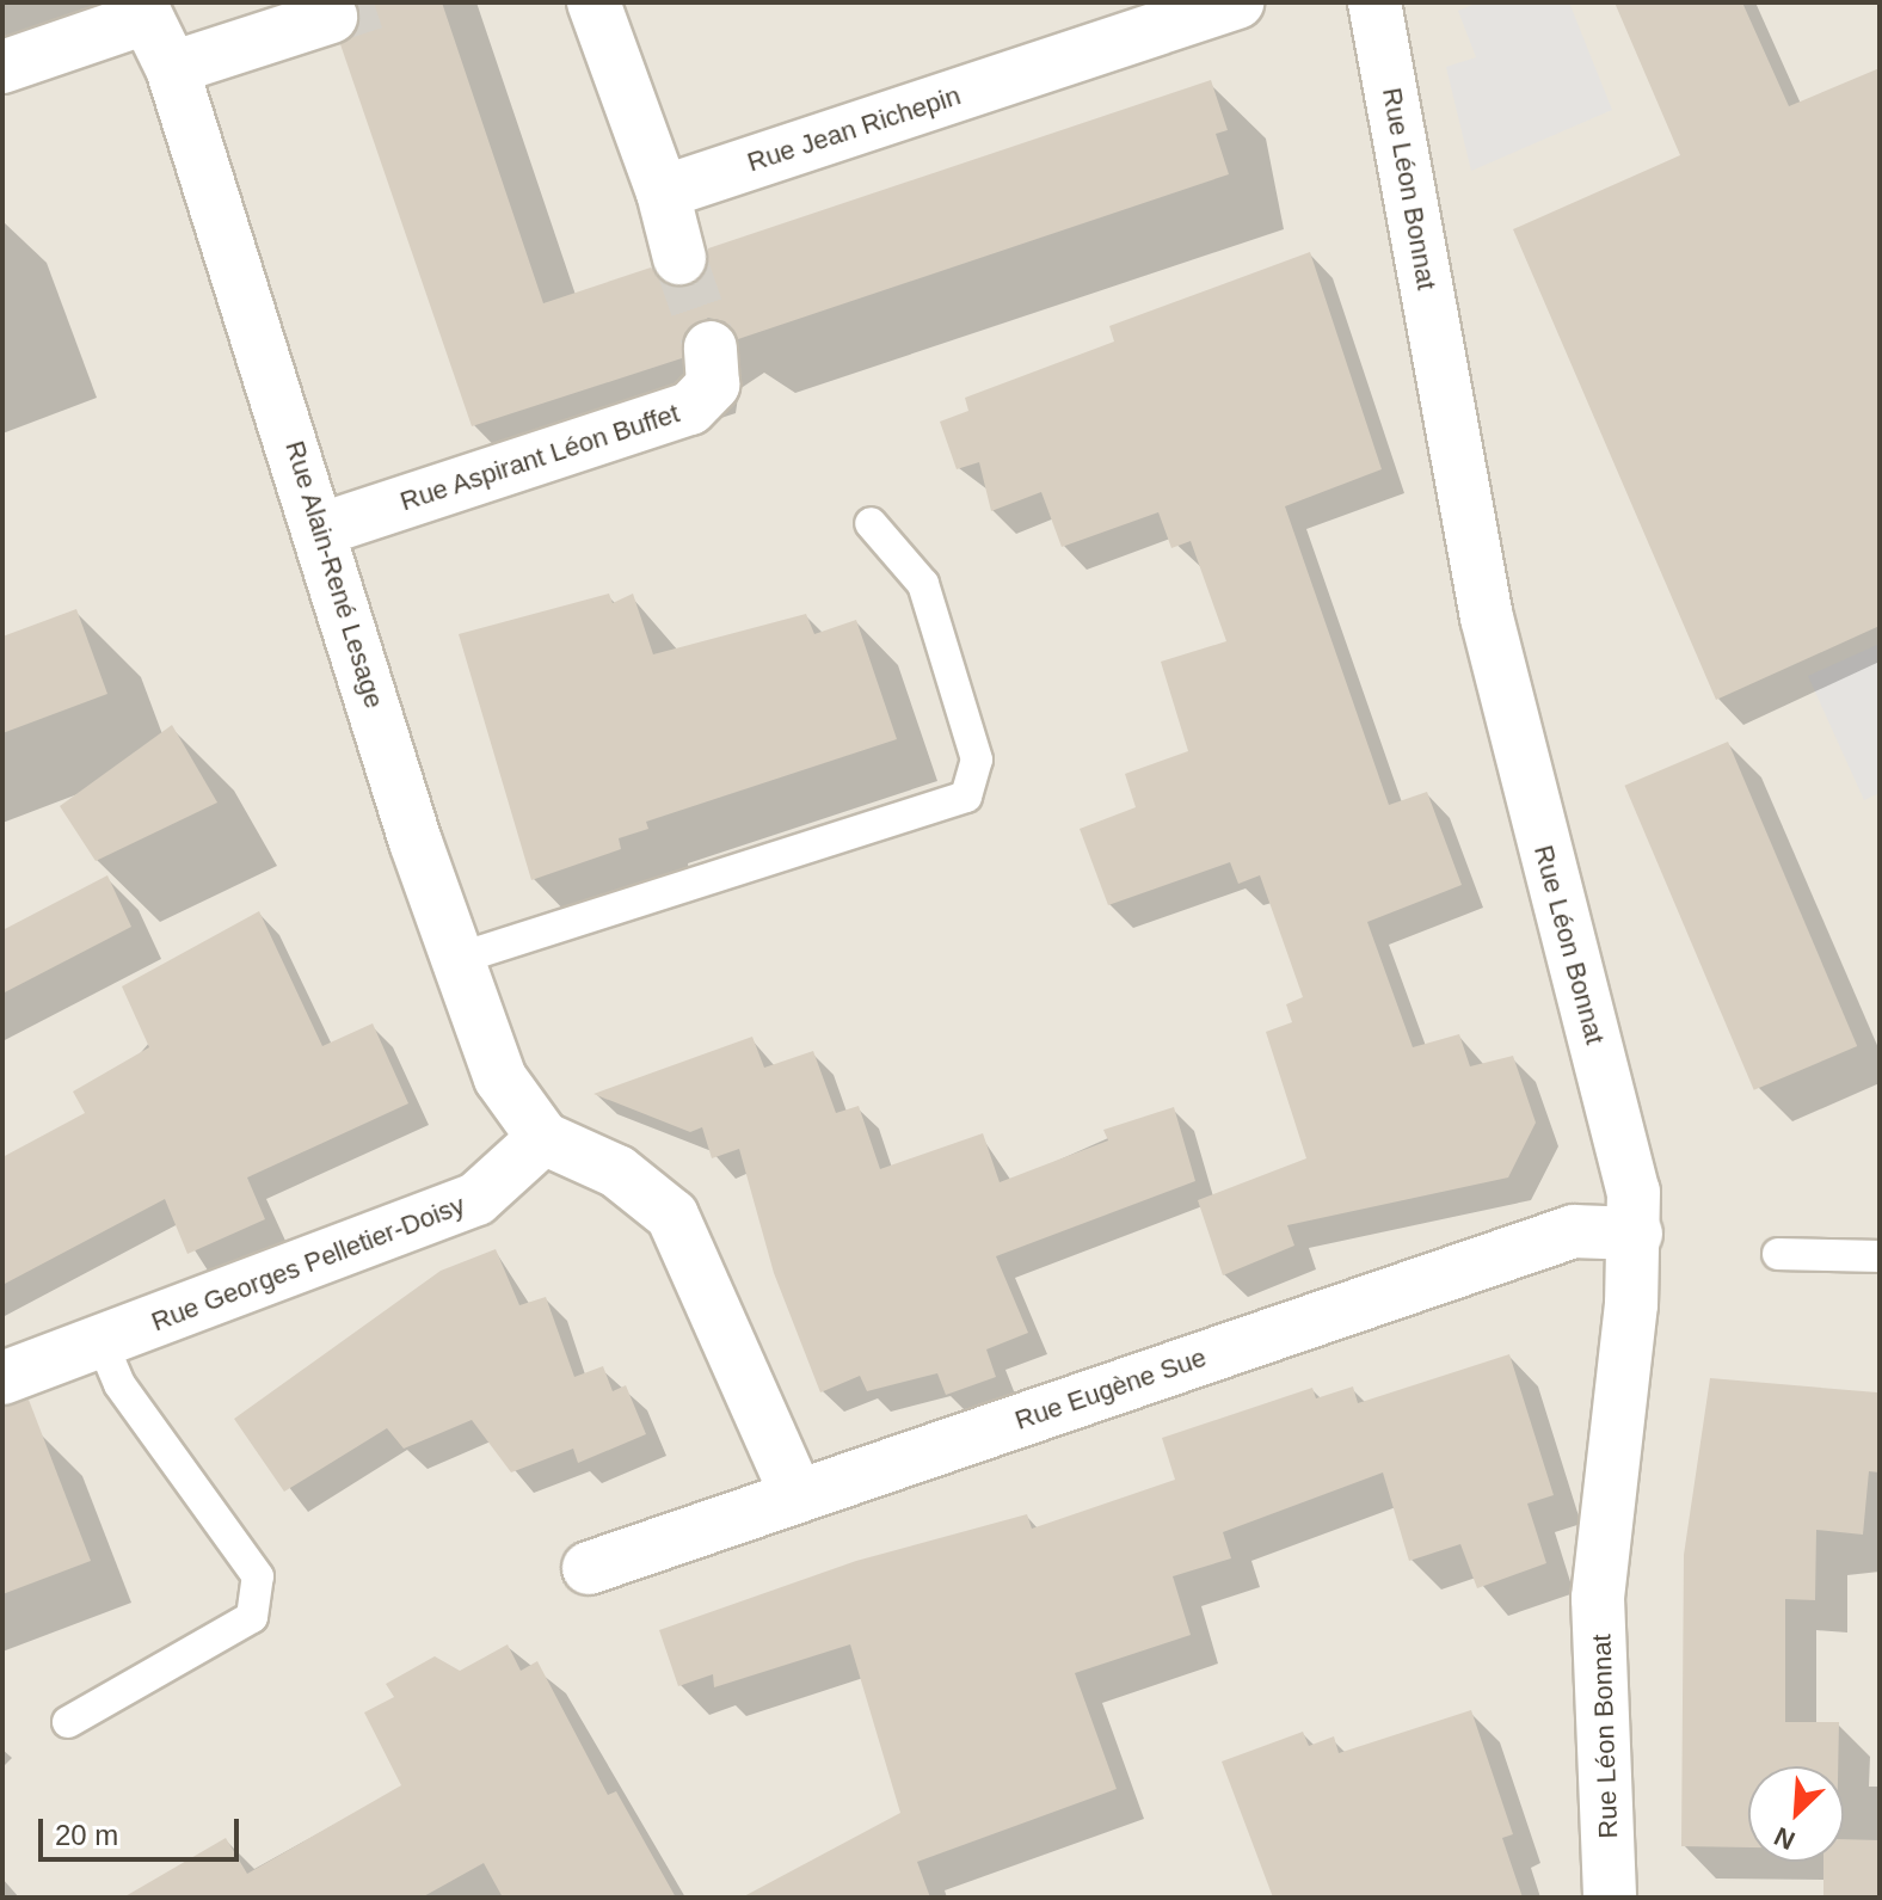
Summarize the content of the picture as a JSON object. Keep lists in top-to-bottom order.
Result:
{
  "streets": {
    "street": [
      "Rue Jean Richepin",
      "Rue Léon Bonnat",
      "Rue Aspirant Léon Buffet",
      "Rue Alain-René Lesage",
      "Rue Georges Pelletier-Doisy",
      "Rue Eugène Sue"
    ]
  },
  "crossings": [
    ["Rue Léon Bonnat", "Rue Eugène Sue"],
    ["Rue Aspirant Léon Buffet", "Rue Alain-René Lesage"],
    ["Rue Alain-René Lesage", "Rue Georges Pelletier-Doisy"]
  ],
  "scale_bar": "20 m",
  "north": "bottom left"
}
